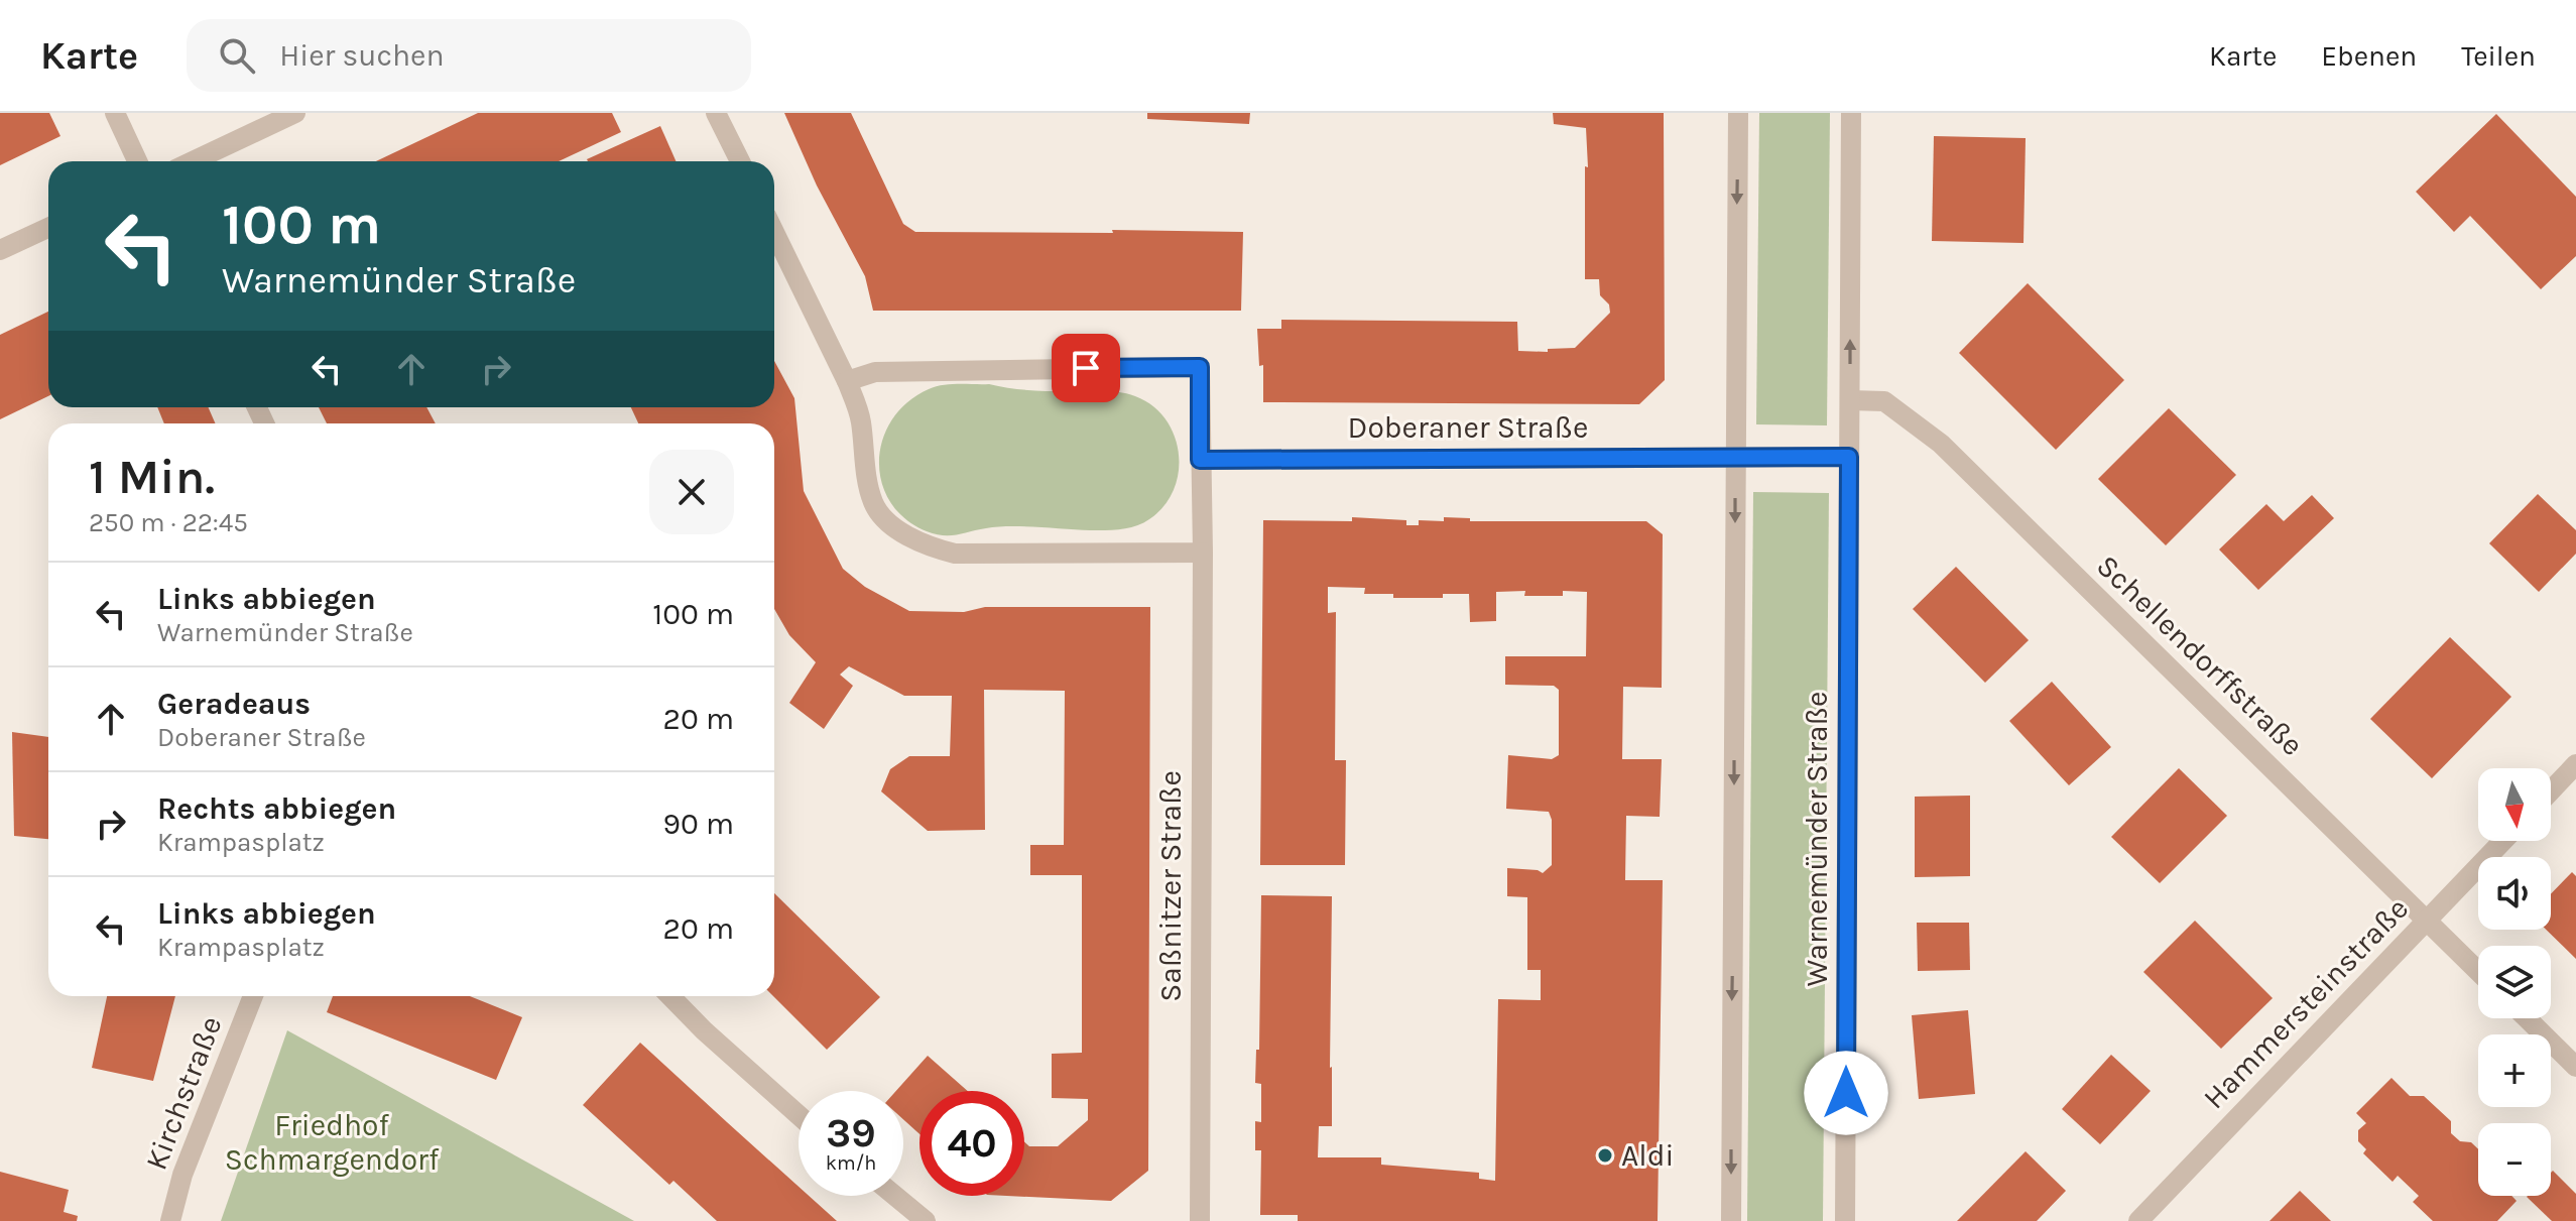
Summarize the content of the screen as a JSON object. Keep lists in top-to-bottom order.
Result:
{
  "streets": {
    "street": [
      "Doberaner Straße",
      "Schellendorffstraße",
      "Warnemünder Straße",
      "Saßnitzer Straße",
      "Hammersteinstraße",
      "Kirchstraße"
    ]
  },
  "crossings": [
    ["Doberaner Straße", "Saßnitzer Straße"],
    ["Schellendorffstraße", "Warnemünder Straße"],
    ["Schellendorffstraße", "Hammersteinstraße"]
  ],
  "parks": ["Friedhof Schmargendorf"],
  "places": ["Aldi"],
  "north": "bottom",
  "page": {
    "header": "Karte",
    "search": "Hier suchen",
    "nav": ["Karte", "Ebenen", "Teilen"],
    "turn": ["100 m", "Warnemünder Straße"],
    "heading": ["1 Min.", "250 m · 22:45"],
    "list": [
      {
        "name": "Links abbiegen",
        "note": "Warnemünder Straße",
        "value": "100 m"
      },
      {
        "name": "Geradeaus",
        "note": "Doberaner Straße",
        "value": "20 m"
      },
      {
        "name": "Rechts abbiegen",
        "note": "Krampasplatz",
        "value": "90 m"
      },
      {
        "name": "Links abbiegen",
        "note": "Krampasplatz",
        "value": "20 m"
      }
    ],
    "map_buttons": ["+", "−"],
    "speed": "39 km/h",
    "limit": "40"
  }
}
